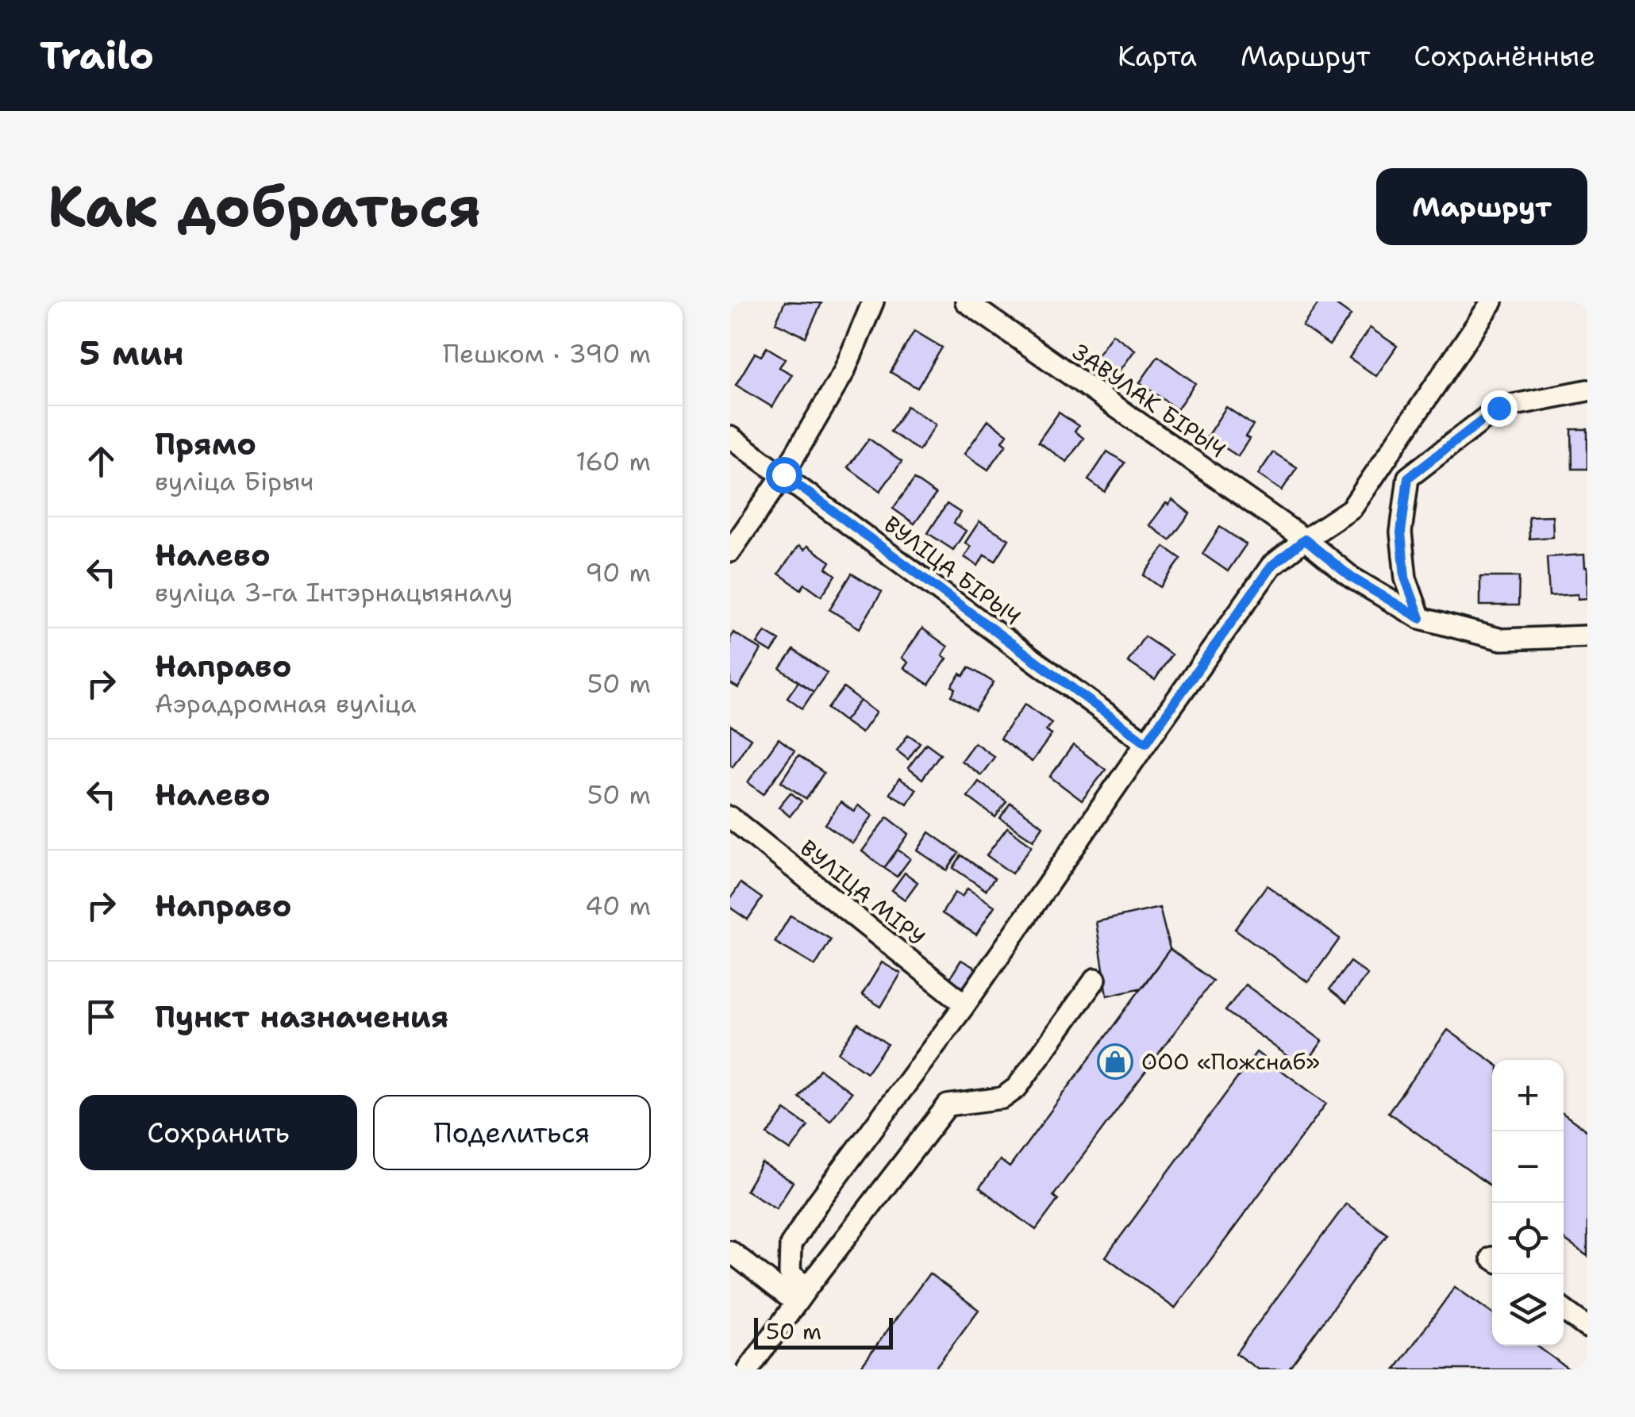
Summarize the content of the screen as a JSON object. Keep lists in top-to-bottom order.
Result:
{
  "streets": {
    "street": ["ЗАВУЛАК БІРЫЧ", "ВУЛІЦА БІРЫЧ", "ВУЛІЦА МІРУ"]
  },
  "places": {
    "shop": ["ООО «Пожснаб»"]
  },
  "scale_bar": "50 m",
  "page": {
    "header": "Trailo",
    "nav": ["Карта", "Маршрут", "Сохранённые"],
    "buttons": [
      "Маршрут",
      ["Сохранить", "Поделиться"]
    ],
    "title": "Как добраться",
    "heading": ["5 мин", "Пешком · 390 m"],
    "list": [
      ["Прямо", "вуліца Бірыч", "160 m"],
      ["Налево", "вуліца 3-га Інтэрнацыяналу", "90 m"],
      ["Направо", "Аэрадромная вуліца", "50 m"],
      ["Налево", "50 m"],
      ["Направо", "40 m"],
      "Пункт назначения"
    ],
    "map_buttons": ["+", "−"],
    "scale": "50 m"
  }
}
